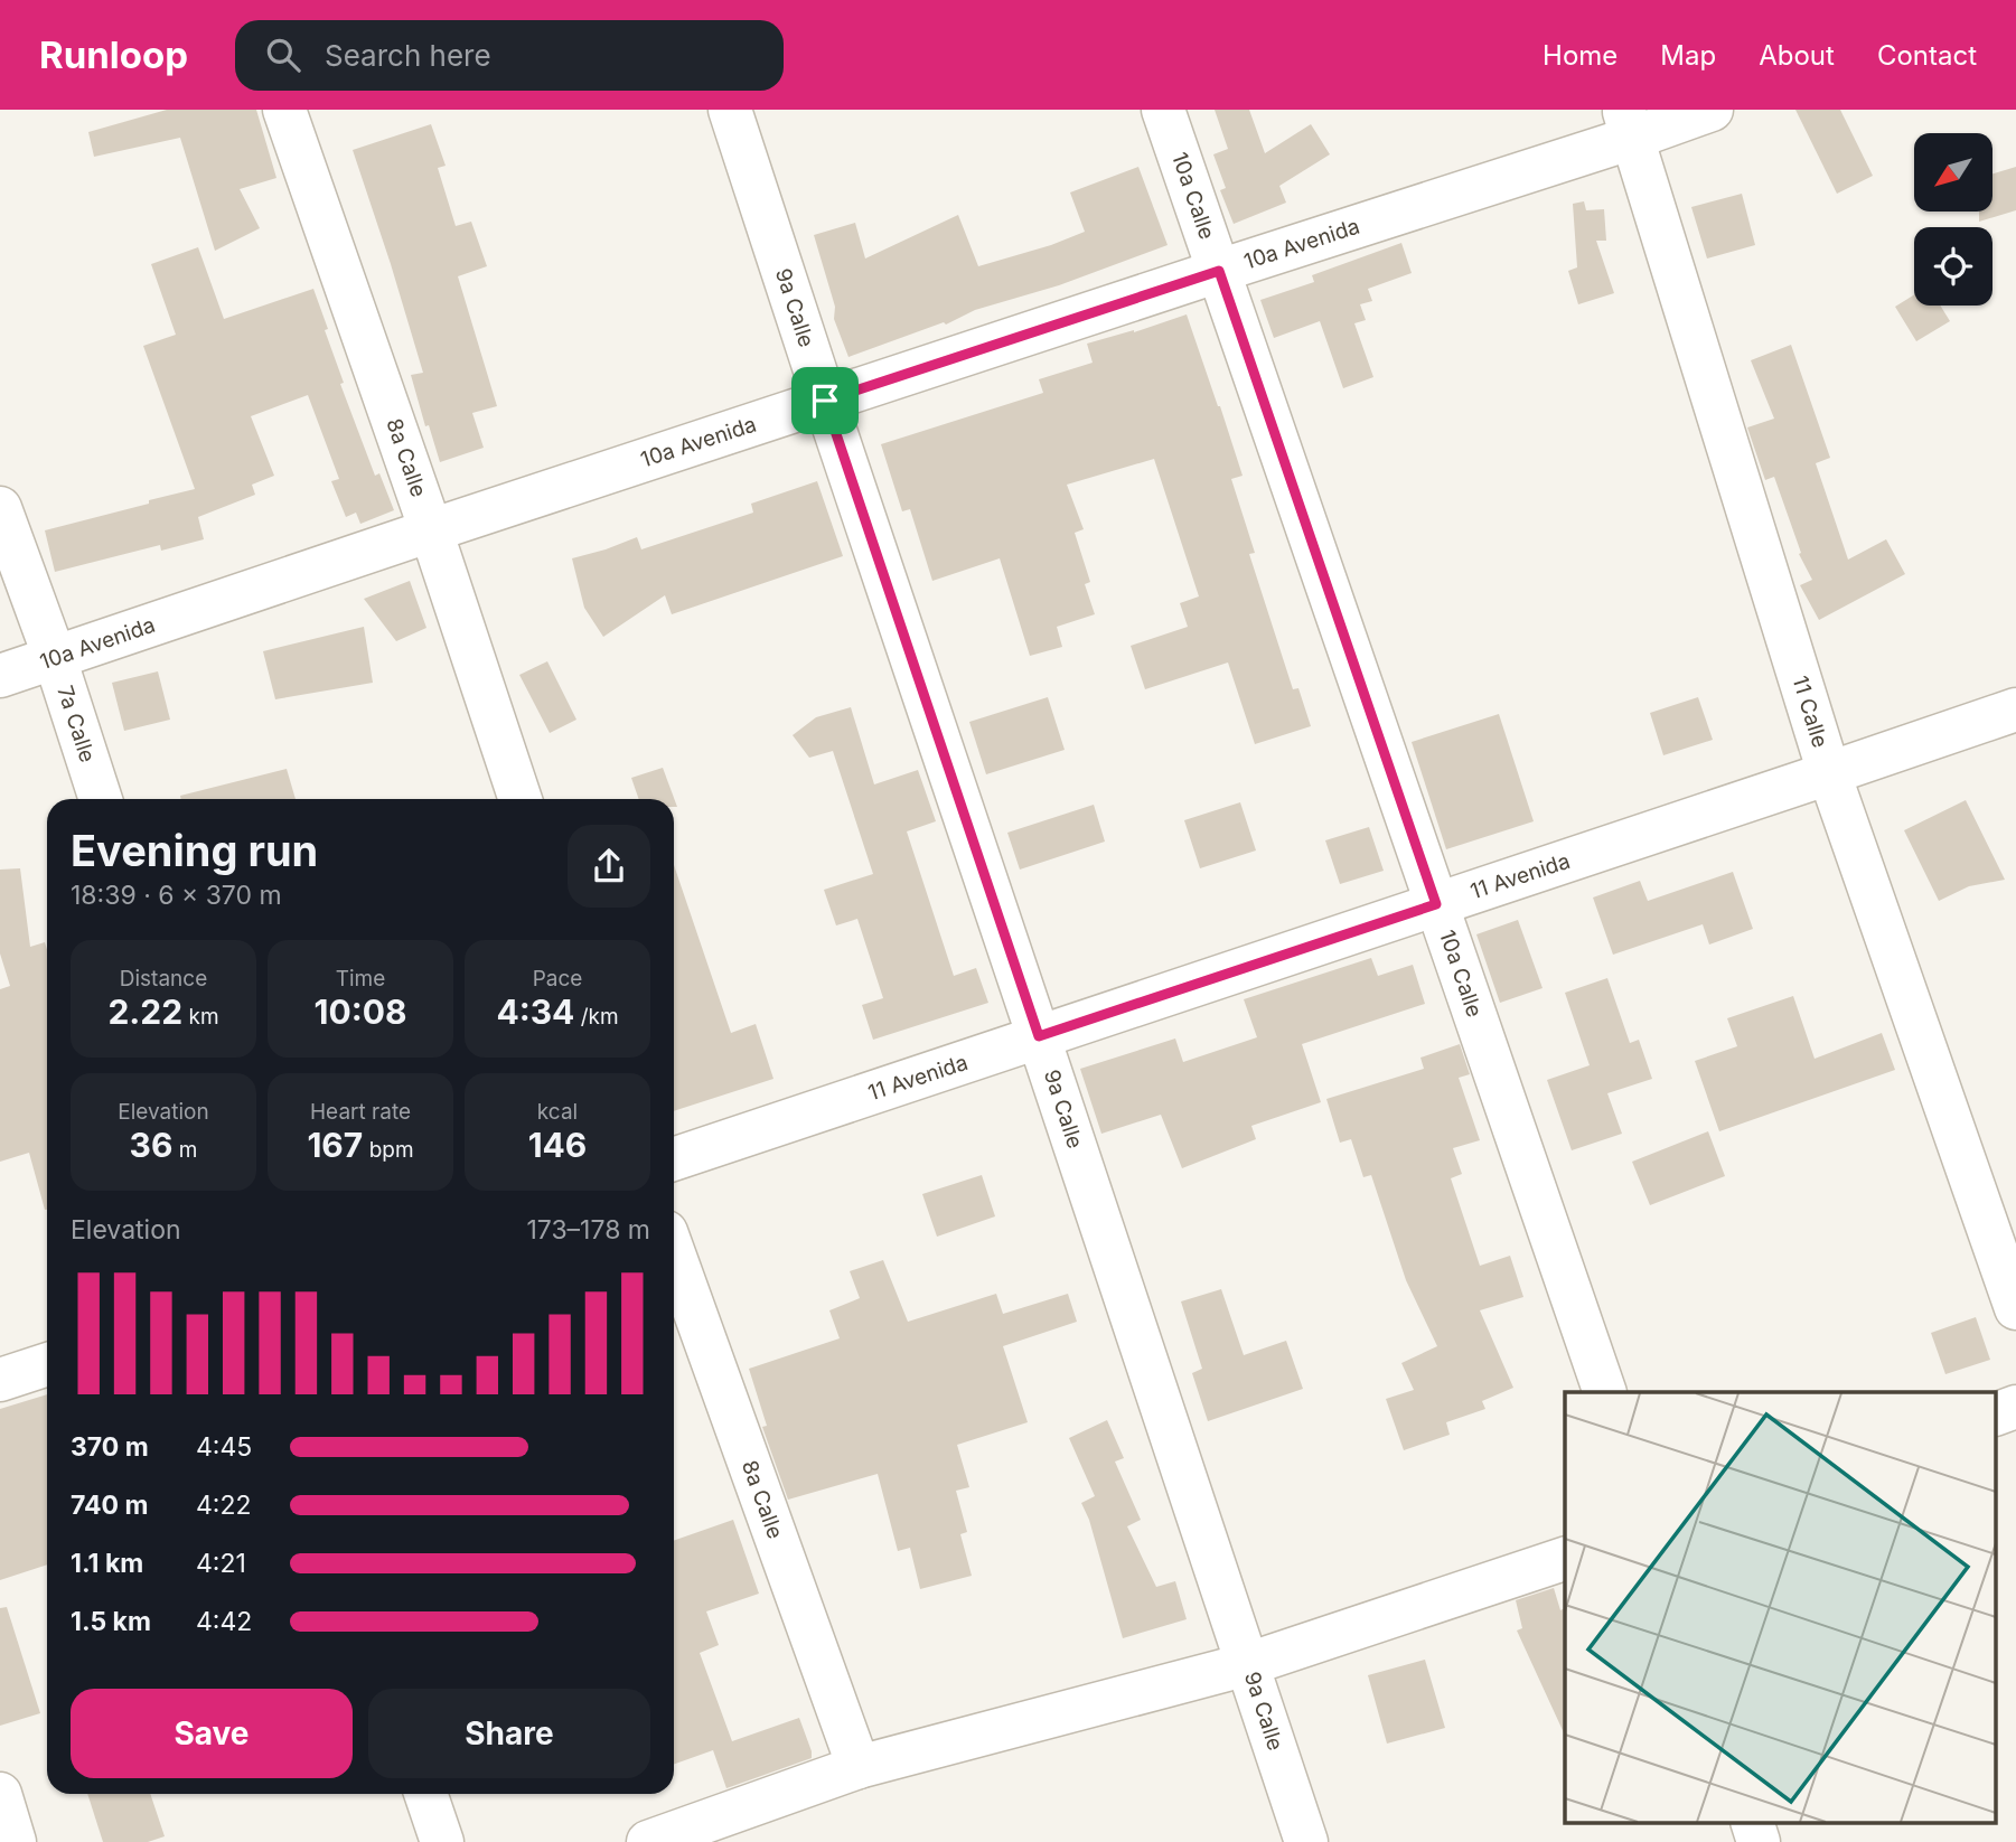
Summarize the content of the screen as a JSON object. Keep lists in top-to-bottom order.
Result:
{
  "streets": {
    "street": [
      "10a Calle",
      "10a Avenida",
      "9a Calle",
      "8a Calle",
      "11 Calle",
      "7a Calle",
      "11 Avenida"
    ]
  },
  "crossings": [
    ["10a Calle", "10a Avenida"],
    ["10a Calle", "11 Avenida"],
    ["10a Avenida", "9a Calle"],
    ["10a Avenida", "8a Calle"],
    ["10a Avenida", "11 Calle"],
    ["10a Avenida", "7a Calle"],
    ["9a Calle", "11 Avenida"],
    ["11 Calle", "11 Avenida"]
  ],
  "north": "bottom left",
  "page": {
    "header": "Runloop",
    "search": "Search here",
    "nav": [
      "Home",
      "Map",
      "About",
      "Contact"
    ],
    "heading": ["Evening run", "18:39 · 6 × 370 m"],
    "stats": [
      ["Distance", "2.22 km"],
      ["Time", "10:08"],
      ["Pace", "4:34 /km"],
      ["Elevation", "36 m"],
      ["Heart rate", "167 bpm"],
      ["kcal", "146"]
    ],
    "chart": ["Elevation", "173–178 m"],
    "list": [
      {
        "name": "370 m",
        "note": "4:45"
      },
      {
        "name": "740 m",
        "note": "4:22"
      },
      {
        "name": "1.1 km",
        "note": "4:21"
      },
      {
        "name": "1.5 km",
        "note": "4:42"
      }
    ],
    "buttons": ["Save", "Share"]
  }
}
